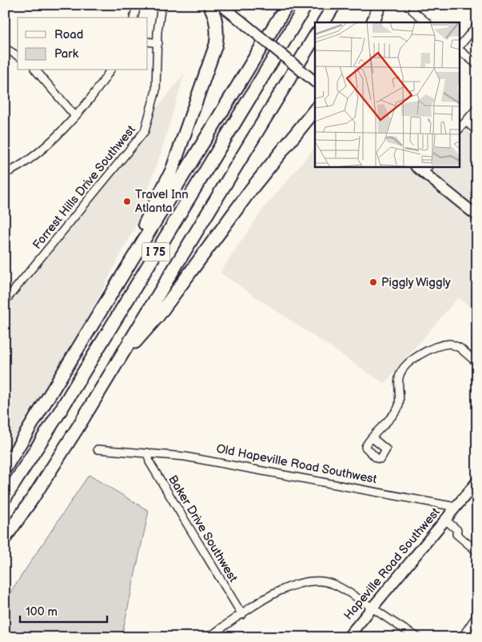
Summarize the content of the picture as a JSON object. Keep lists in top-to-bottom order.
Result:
{
  "streets": {
    "highway": ["I 75"],
    "street": [
      "Forrest Hills Drive Southwest",
      "Old Hapeville Road Southwest",
      "Baker Drive Southwest",
      "Hapeville Road Southwest"
    ]
  },
  "crossings": [
    ["Old Hapeville Road Southwest", "Baker Drive Southwest"],
    ["Old Hapeville Road Southwest", "Hapeville Road Southwest"]
  ],
  "places": ["Travel Inn Atlanta", "Piggly Wiggly"],
  "legend": ["Road", "Park"],
  "scale_bar": "100 m"
}
